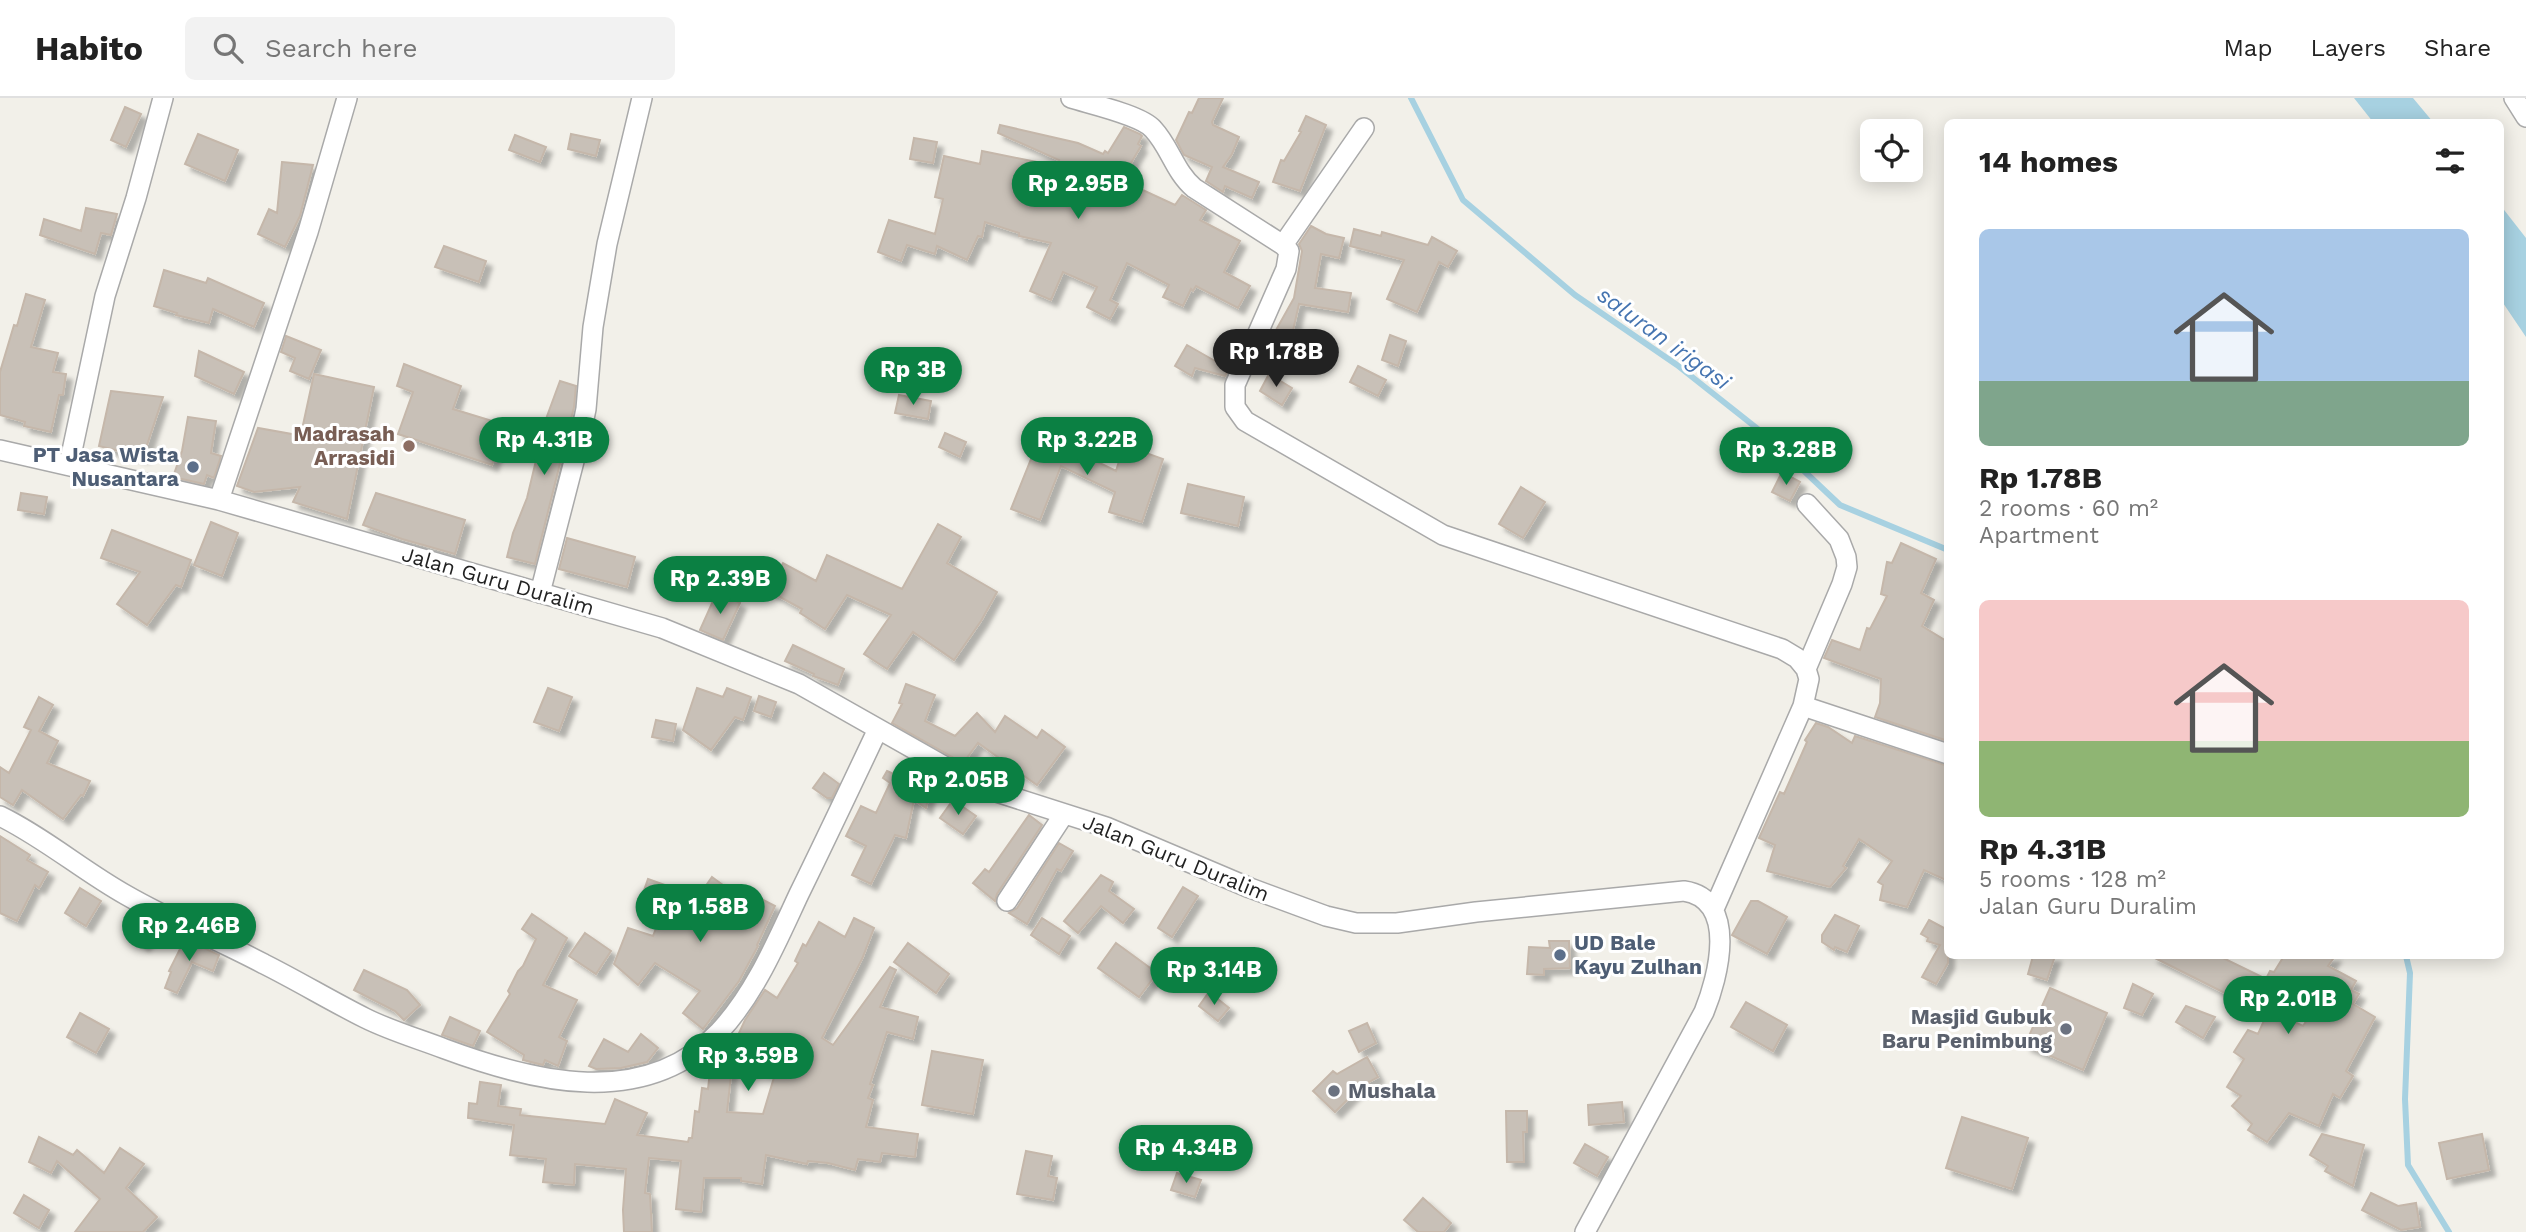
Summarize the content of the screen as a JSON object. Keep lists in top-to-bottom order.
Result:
{
  "streets": {
    "street": ["Jalan Guru Duralim"]
  },
  "water": ["saluran irigasi"],
  "places": [
    "Madrasah Arrasidi",
    "PT Jasa Wista Nusantara",
    "UD Bale Kayu Zulhan",
    "Masjid Gubuk Baru Penimbung",
    "Mushala"
  ],
  "page": {
    "header": "Habito",
    "search": "Search here",
    "nav": ["Map", "Layers", "Share"],
    "heading": "14 homes",
    "price": [
      "Rp 2.95B",
      "Rp 1.78B",
      "Rp 3B",
      "Rp 4.31B",
      "Rp 3.22B",
      "Rp 3.28B",
      "Rp 2.39B",
      "Rp 2.05B",
      "Rp 1.58B",
      "Rp 2.46B",
      "Rp 3.14B",
      "Rp 2.01B",
      "Rp 3.59B",
      "Rp 4.34B"
    ],
    "list": [
      {
        "name": "Rp 1.78B",
        "note": "2 rooms · 60 m² · Apartment"
      },
      {
        "name": "Rp 4.31B",
        "note": "5 rooms · 128 m² · Jalan Guru Duralim"
      }
    ]
  }
}
